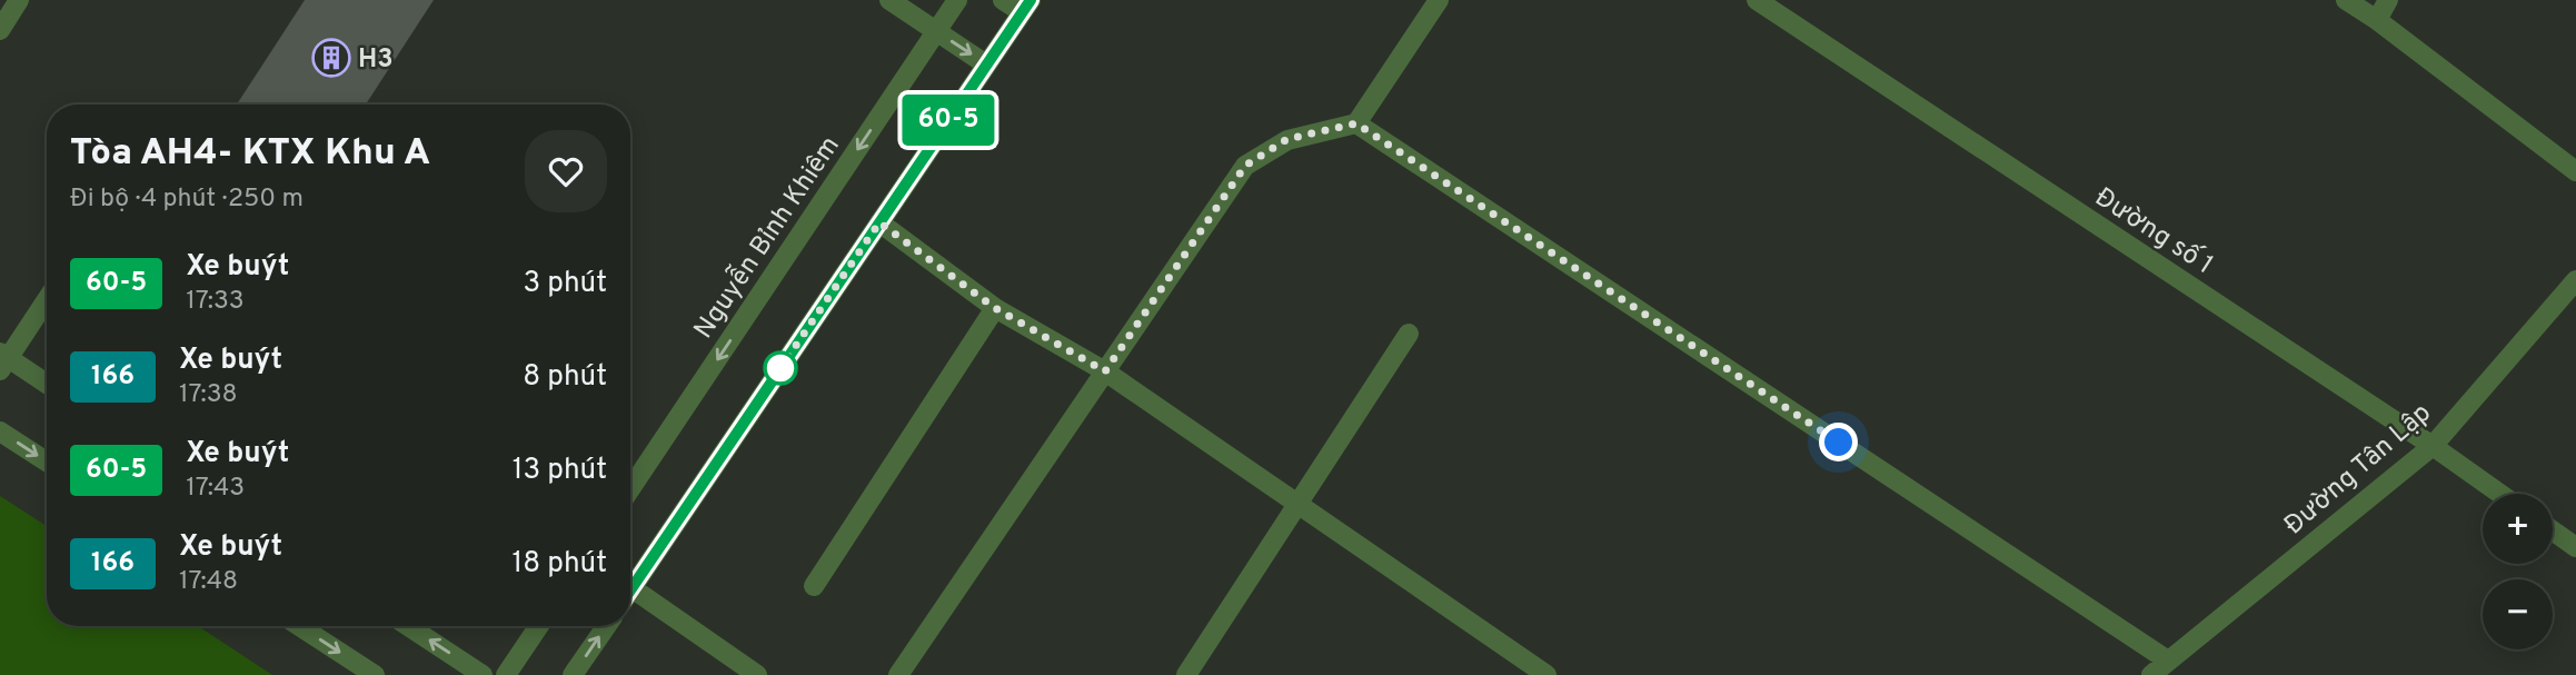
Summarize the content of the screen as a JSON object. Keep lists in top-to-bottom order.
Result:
{
  "streets": {
    "street": ["Đường số 1", "Nguyễn Bỉnh Khiêm", "Đường Tân Lập"]
  },
  "crossings": [
    ["Đường số 1", "Đường Tân Lập"]
  ],
  "places": {
    "building": ["H3"]
  },
  "lines": ["bus line 60-5"],
  "page": {
    "on_map": "60-5",
    "heading": ["Tòa AH4- KTX Khu A", "Đi bộ · 4 phút · 250 m"],
    "list": [
      {
        "mark": "60-5",
        "name": "Xe buýt",
        "note": "17:33",
        "value": "3 phút"
      },
      {
        "mark": "166",
        "name": "Xe buýt",
        "note": "17:38",
        "value": "8 phút"
      },
      {
        "mark": "60-5",
        "name": "Xe buýt",
        "note": "17:43",
        "value": "13 phút"
      },
      {
        "mark": "166",
        "name": "Xe buýt",
        "note": "17:48",
        "value": "18 phút"
      }
    ],
    "map_buttons": ["+", "−"]
  }
}
